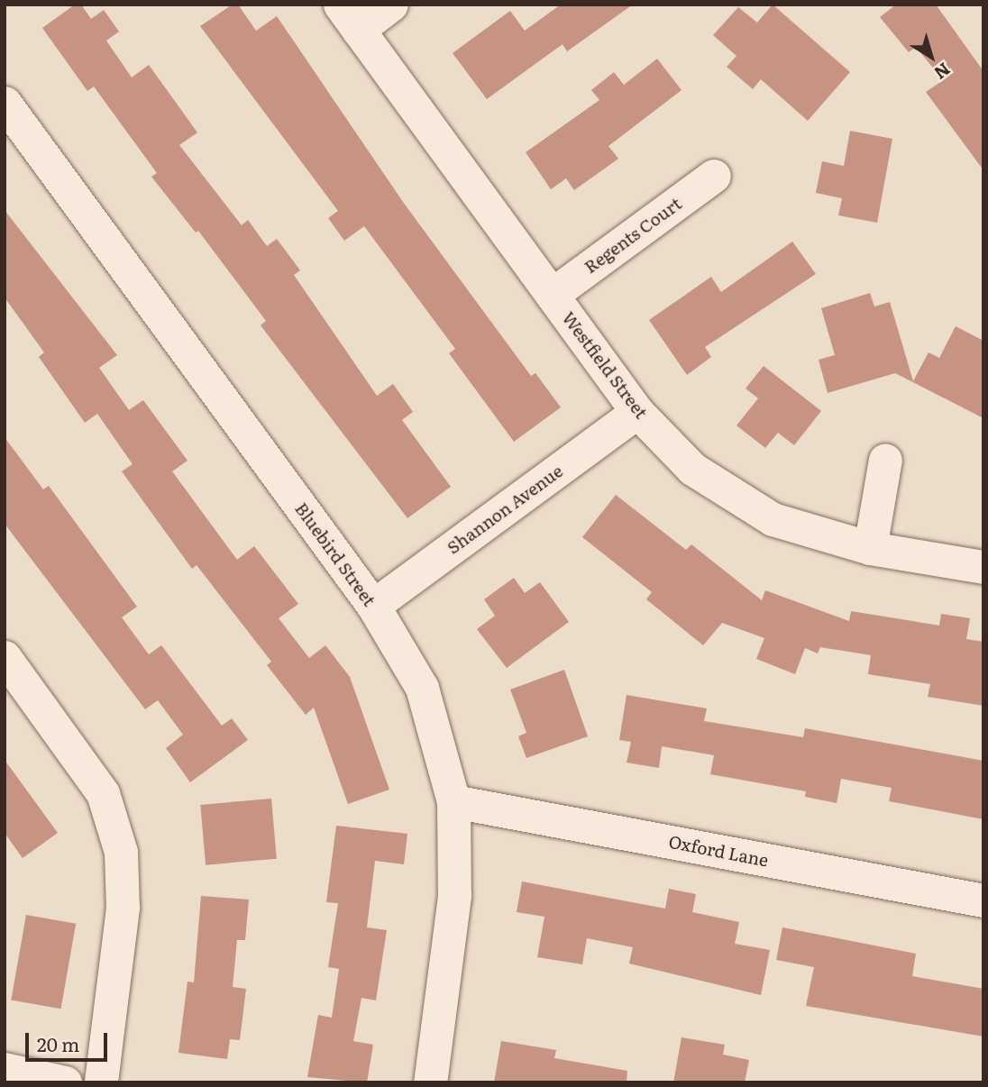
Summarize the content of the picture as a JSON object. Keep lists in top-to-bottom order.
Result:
{
  "streets": {
    "street": [
      "Regents Court",
      "Westfield Street",
      "Shannon Avenue",
      "Bluebird Street",
      "Oxford Lane"
    ]
  },
  "crossings": [
    ["Regents Court", "Westfield Street"],
    ["Westfield Street", "Shannon Avenue"],
    ["Shannon Avenue", "Bluebird Street"],
    ["Bluebird Street", "Oxford Lane"]
  ],
  "scale_bar": "20 m",
  "north": "bottom right"
}
